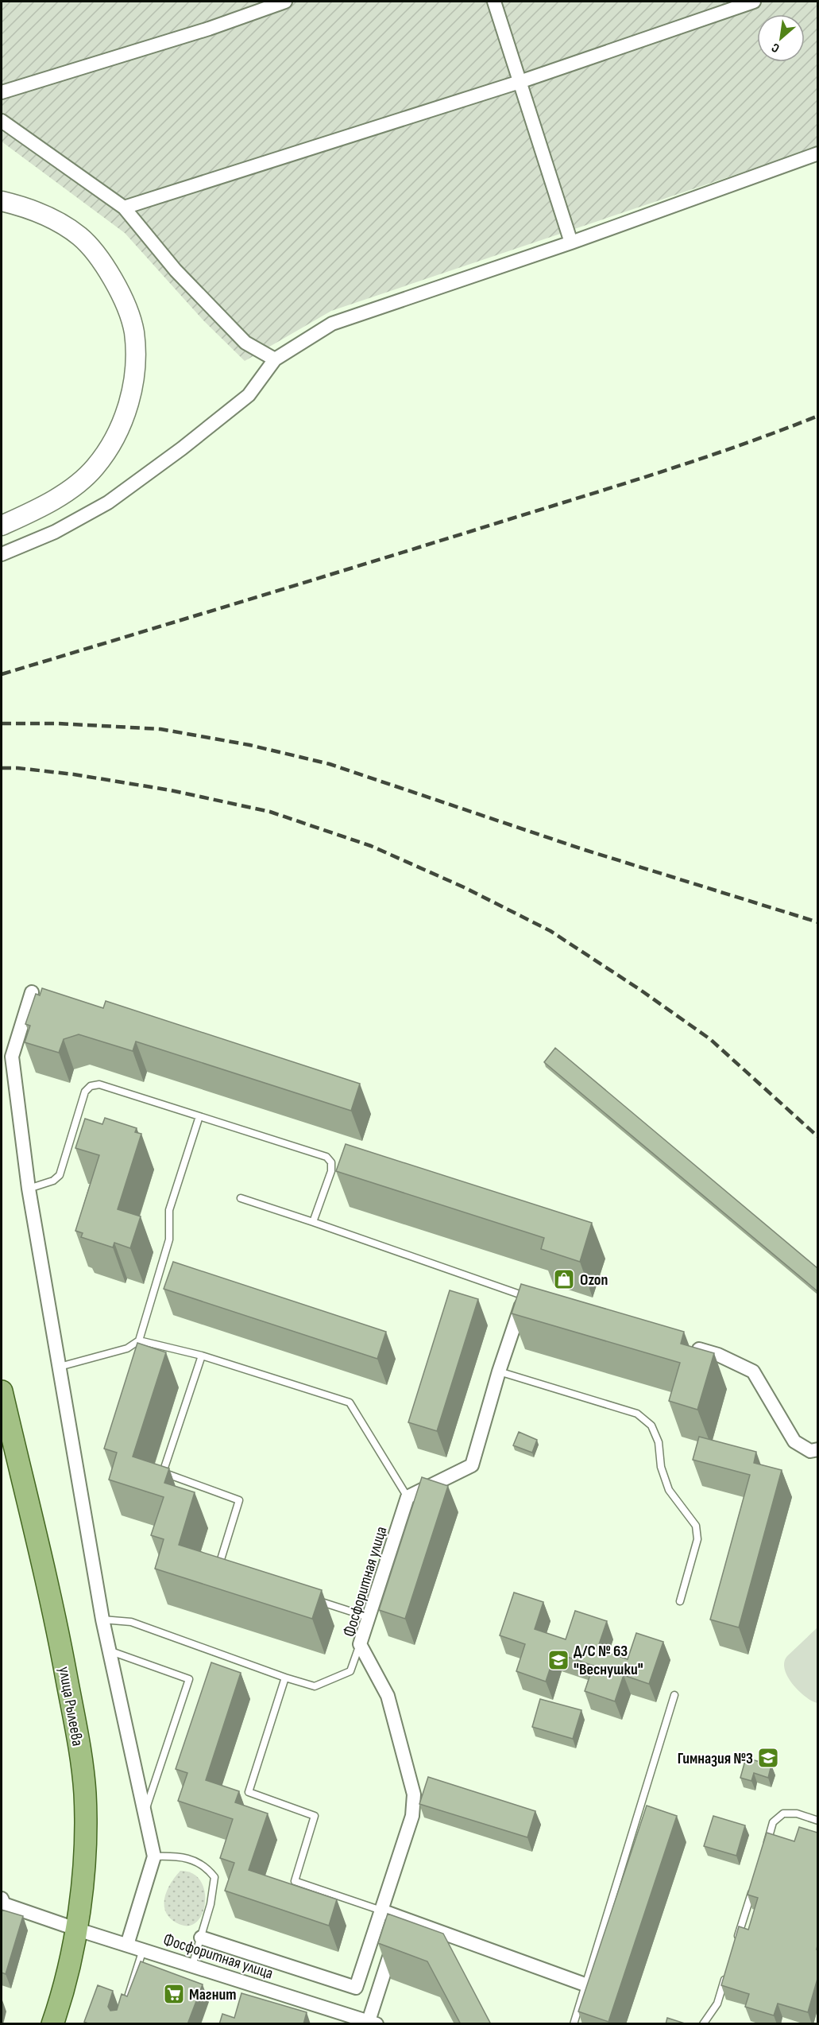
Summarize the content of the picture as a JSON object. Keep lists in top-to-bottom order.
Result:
{
  "streets": {
    "main road": ["улица Рылеева"],
    "street": ["Фосфоритная улица"]
  },
  "crossings": [
    ["Фосфоритная улица", "улица Рылеева"]
  ],
  "places": {
    "shop": ["Ozon"],
    "school or university": ["Д/С № 63 \"Веснушки\"", "Гимназия №3"],
    "supermarket": ["Магнит"]
  },
  "north": "bottom left"
}
